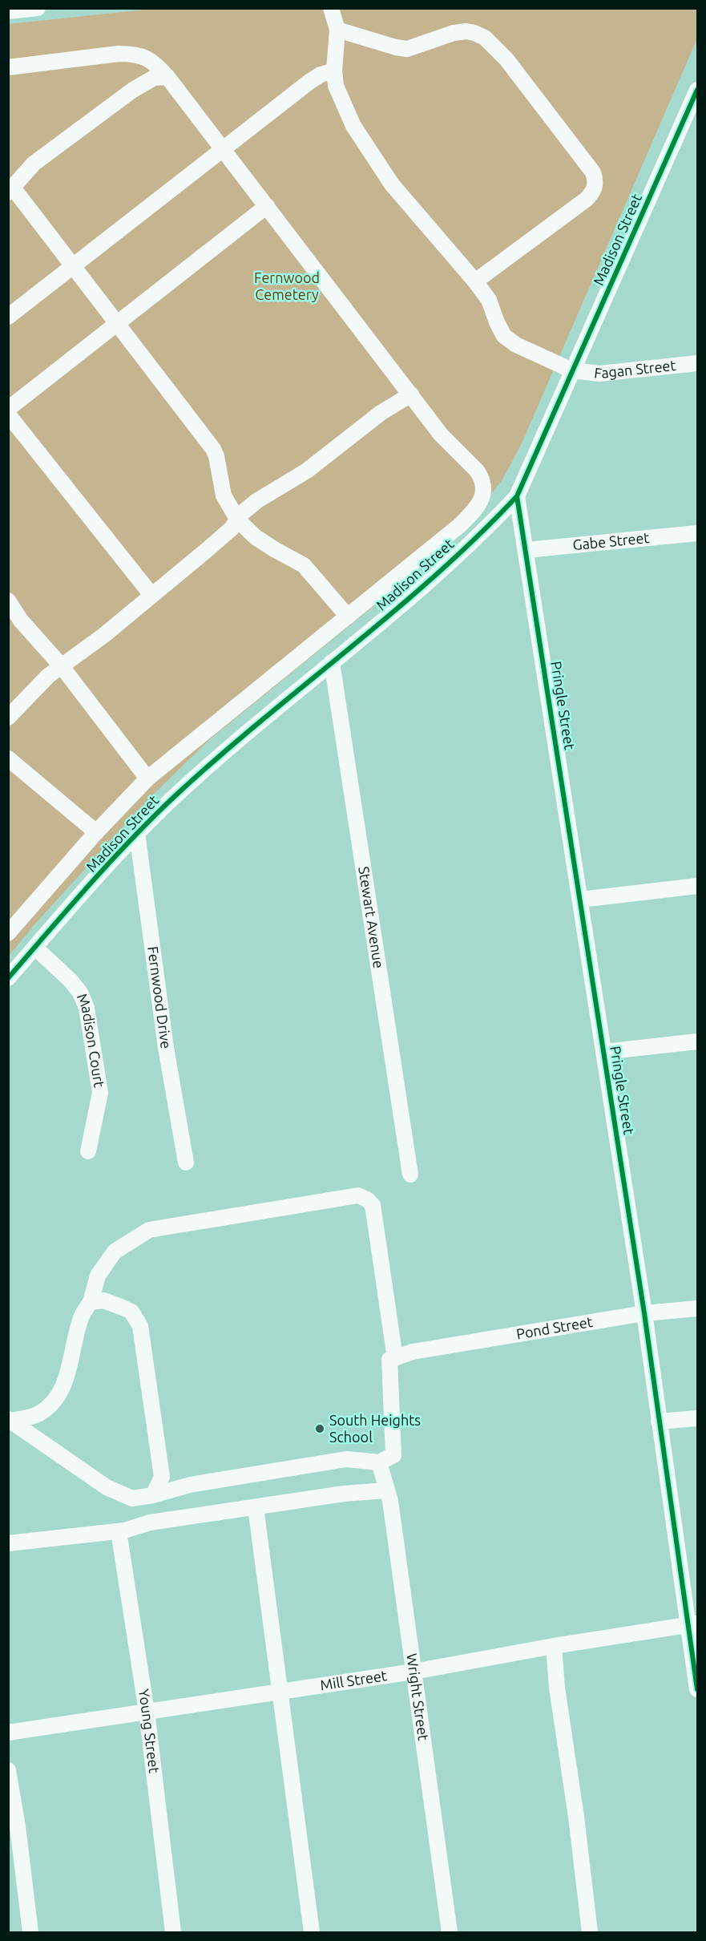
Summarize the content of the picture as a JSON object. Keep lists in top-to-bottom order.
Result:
{
  "streets": {
    "street": [
      "Madison Street",
      "Fagan Street",
      "Gabe Street",
      "Pringle Street",
      "Stewart Avenue",
      "Fernwood Drive",
      "Madison Court",
      "Pond Street",
      "Mill Street",
      "Wright Street",
      "Young Street"
    ]
  },
  "crossings": [
    ["Madison Street", "Fagan Street"],
    ["Madison Street", "Pringle Street"],
    ["Madison Street", "Stewart Avenue"],
    ["Madison Street", "Fernwood Drive"],
    ["Madison Street", "Madison Court"],
    ["Gabe Street", "Pringle Street"],
    ["Pringle Street", "Pond Street"],
    ["Pringle Street", "Mill Street"],
    ["Mill Street", "Wright Street"],
    ["Mill Street", "Young Street"]
  ],
  "parks": ["Fernwood Cemetery"],
  "places": ["South Heights School"]
}
